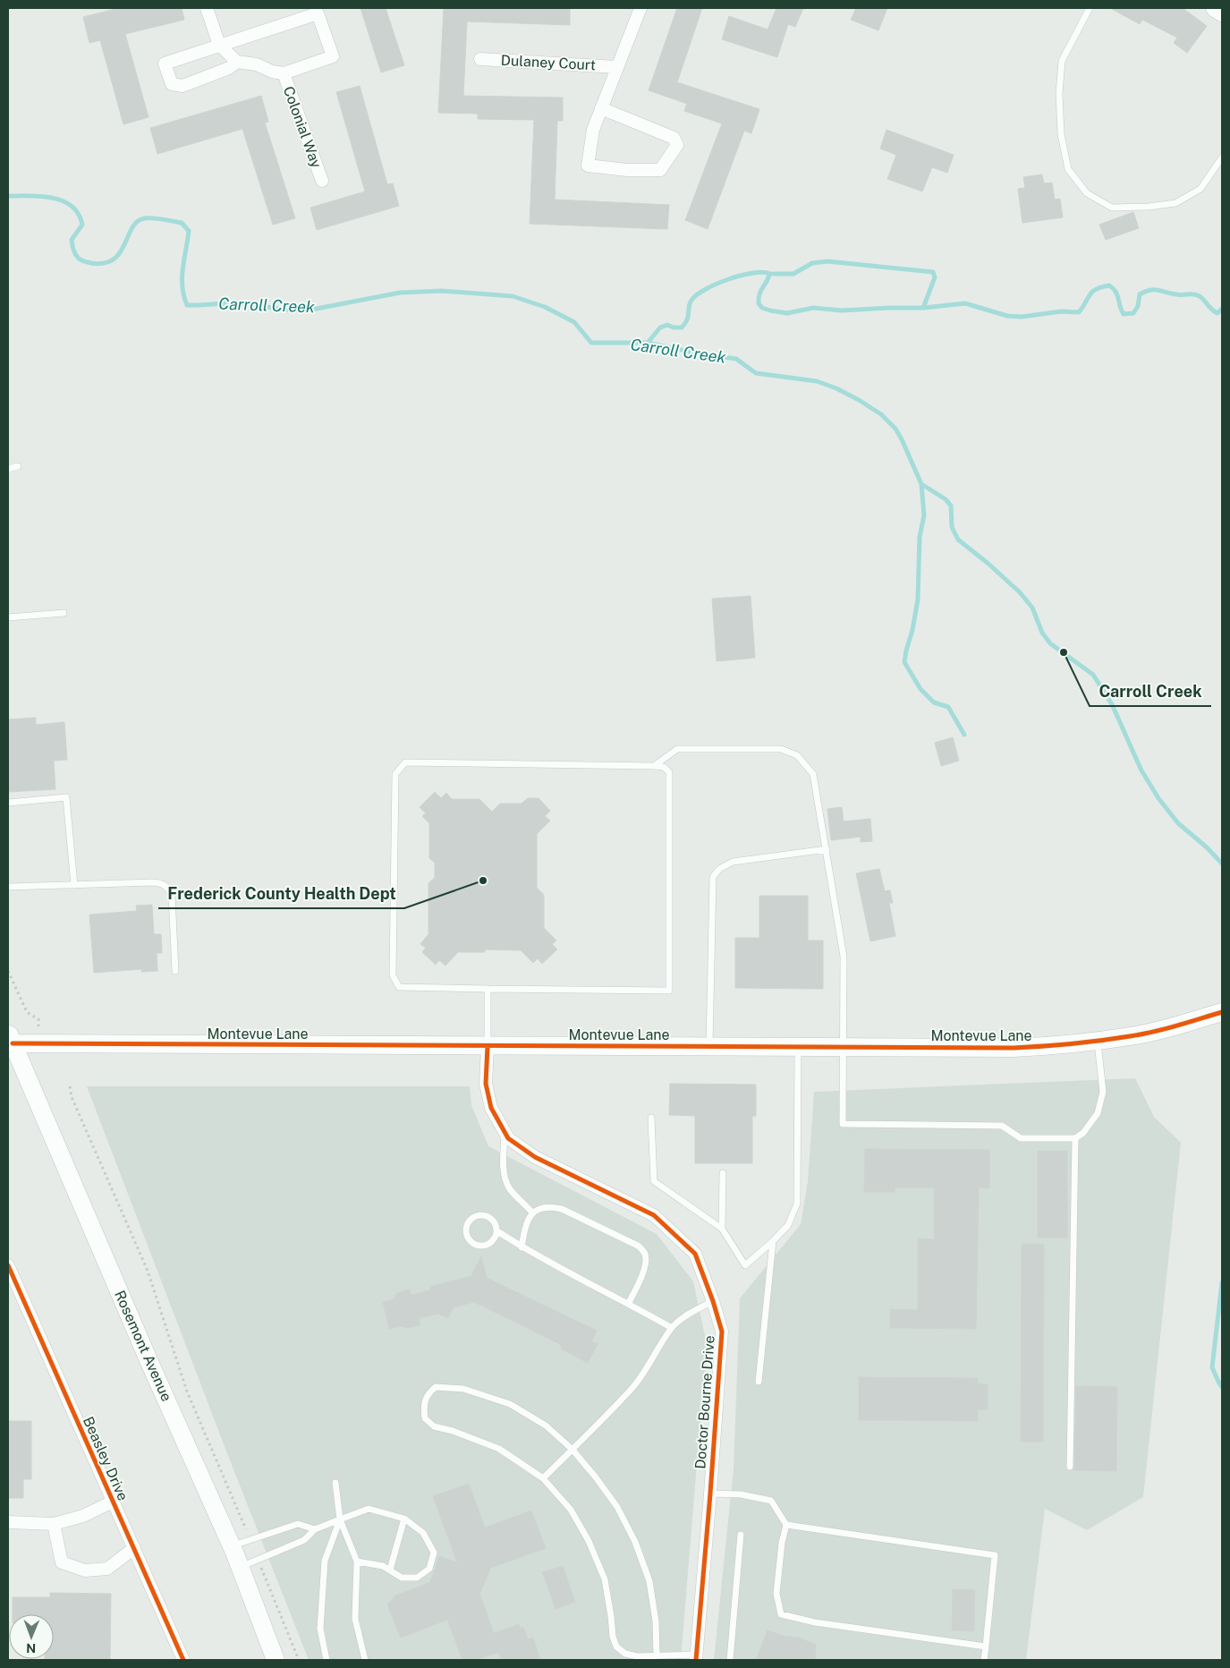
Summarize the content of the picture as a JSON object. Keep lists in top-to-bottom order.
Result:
{
  "streets": {
    "street": [
      "Dulaney Court",
      "Colonial Way",
      "Montevue Lane",
      "Rosemont Avenue",
      "Doctor Bourne Drive",
      "Beasley Drive"
    ]
  },
  "crossings": [
    ["Montevue Lane", "Rosemont Avenue"],
    ["Montevue Lane", "Doctor Bourne Drive"]
  ],
  "water": ["Carroll Creek"],
  "places": ["Carroll Creek", "Frederick County Health Dept"],
  "north": "bottom"
}
